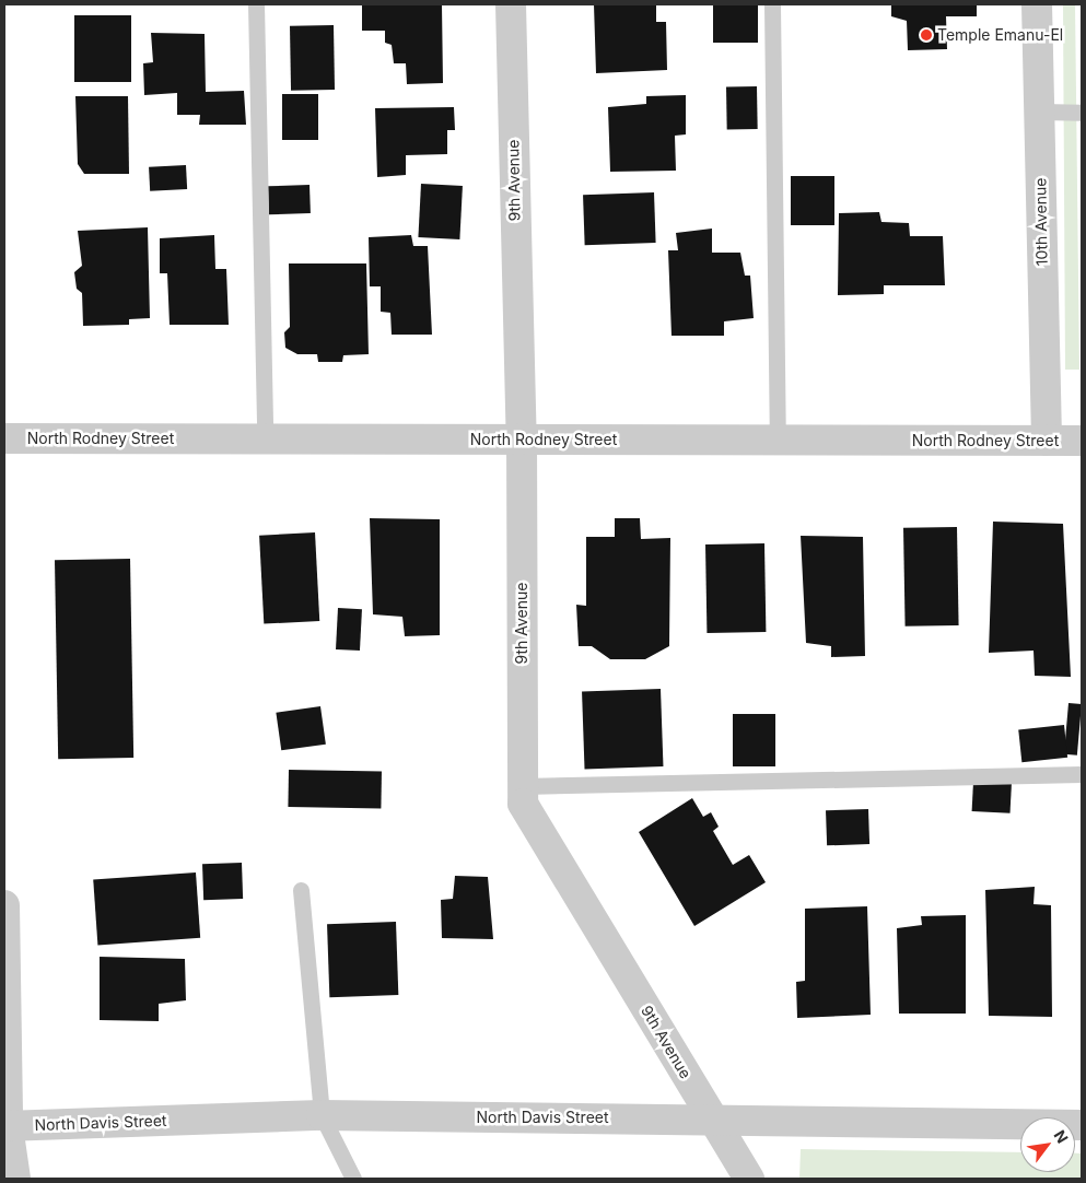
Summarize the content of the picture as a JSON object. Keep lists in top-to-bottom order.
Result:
{
  "streets": {
    "street": [
      "9th Avenue",
      "10th Avenue",
      "North Rodney Street",
      "North Davis Street"
    ]
  },
  "crossings": [
    ["9th Avenue", "North Rodney Street"],
    ["9th Avenue", "North Davis Street"],
    ["10th Avenue", "North Rodney Street"]
  ],
  "places": ["Temple Emanu-El"],
  "north": "top right"
}
